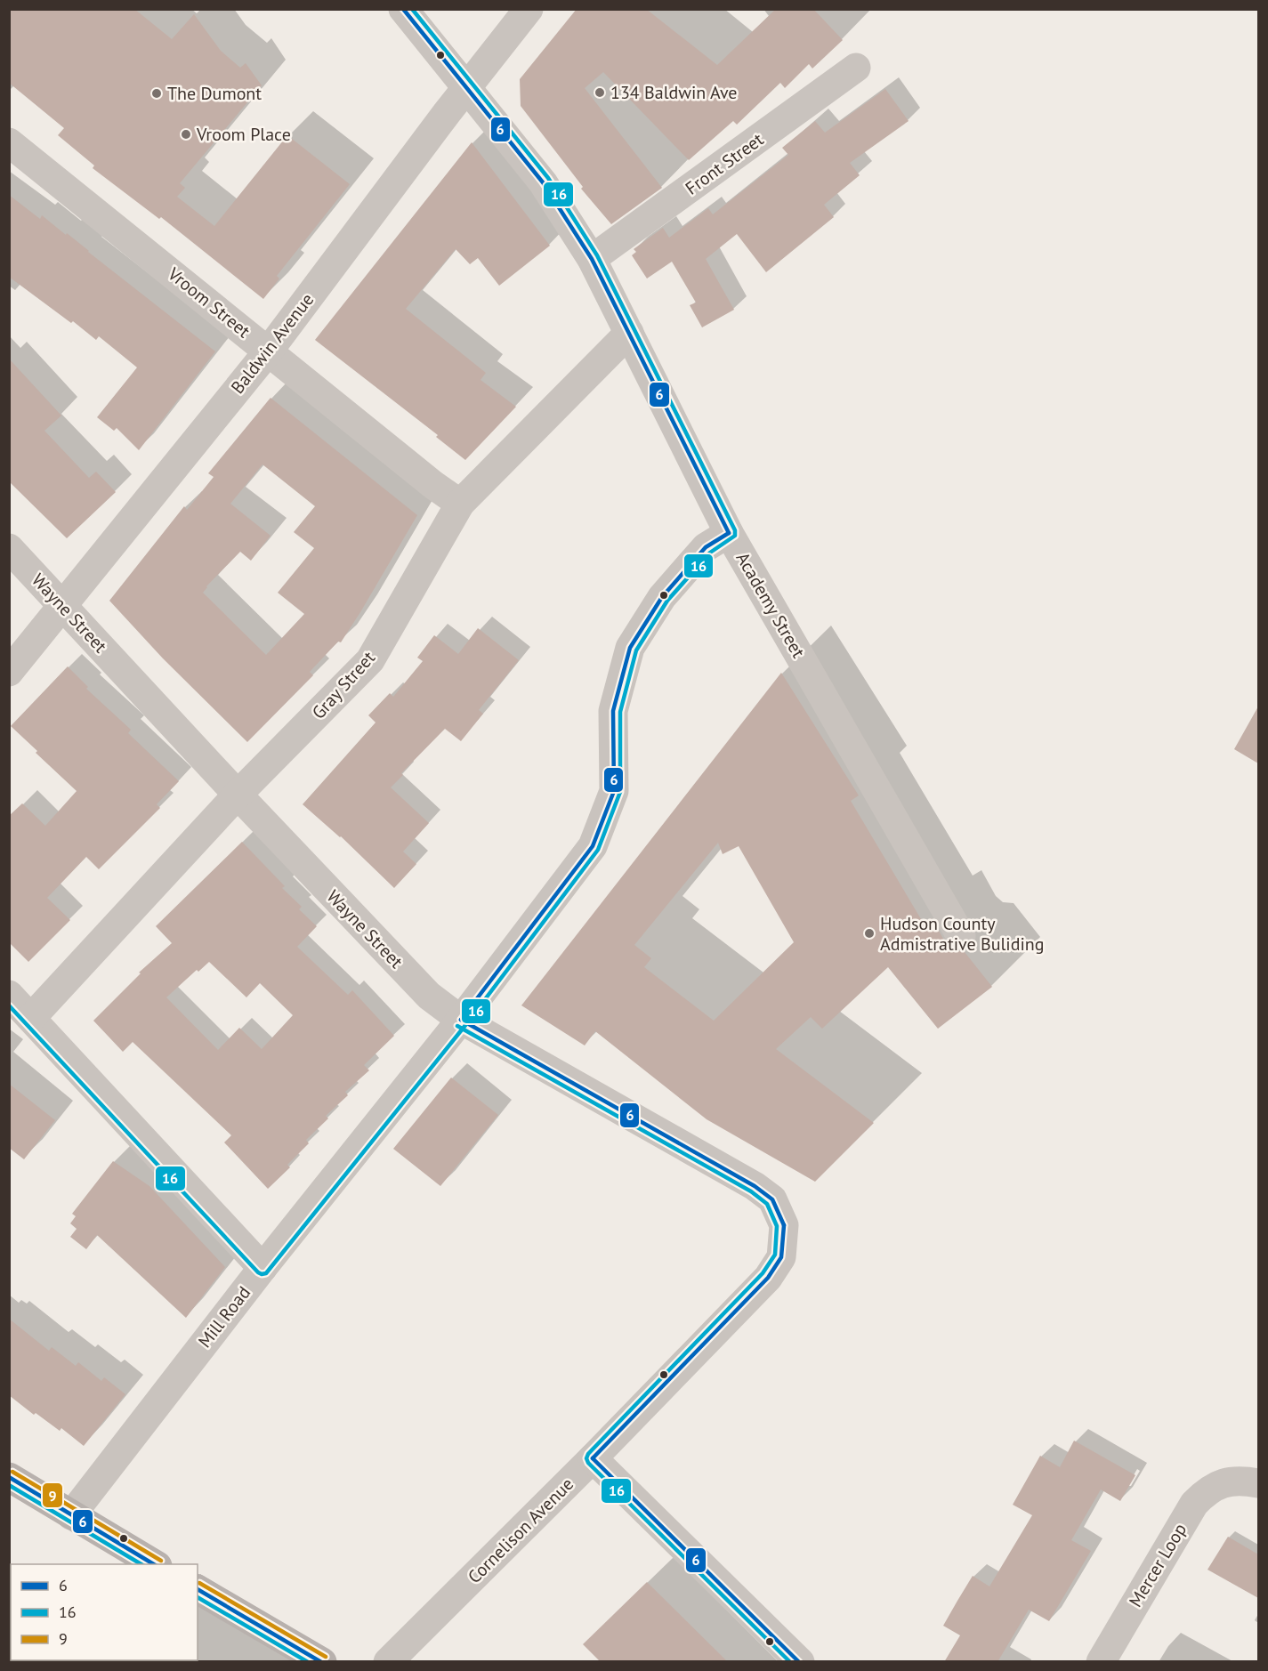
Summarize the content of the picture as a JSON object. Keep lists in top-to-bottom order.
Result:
{
  "streets": {
    "street": [
      "Front Street",
      "Vroom Street",
      "Baldwin Avenue",
      "Academy Street",
      "Wayne Street",
      "Gray Street",
      "Mill Road",
      "Cornelison Avenue",
      "Mercer Loop"
    ]
  },
  "crossings": [
    ["Front Street", "Academy Street"],
    ["Vroom Street", "Baldwin Avenue"],
    ["Vroom Street", "Gray Street"],
    ["Baldwin Avenue", "Academy Street"],
    ["Baldwin Avenue", "Wayne Street"],
    ["Academy Street", "Gray Street"],
    ["Academy Street", "Mill Road"],
    ["Wayne Street", "Gray Street"],
    ["Wayne Street", "Mill Road"],
    ["Wayne Street", "Cornelison Avenue"]
  ],
  "places": [
    "134 Baldwin Ave",
    "The Dumont",
    "Vroom Place",
    "Hudson County Admistrative Buliding"
  ],
  "lines": ["transit line 6", "transit line 16", "transit line 9"],
  "legend": ["6", "16", "9"]
}
